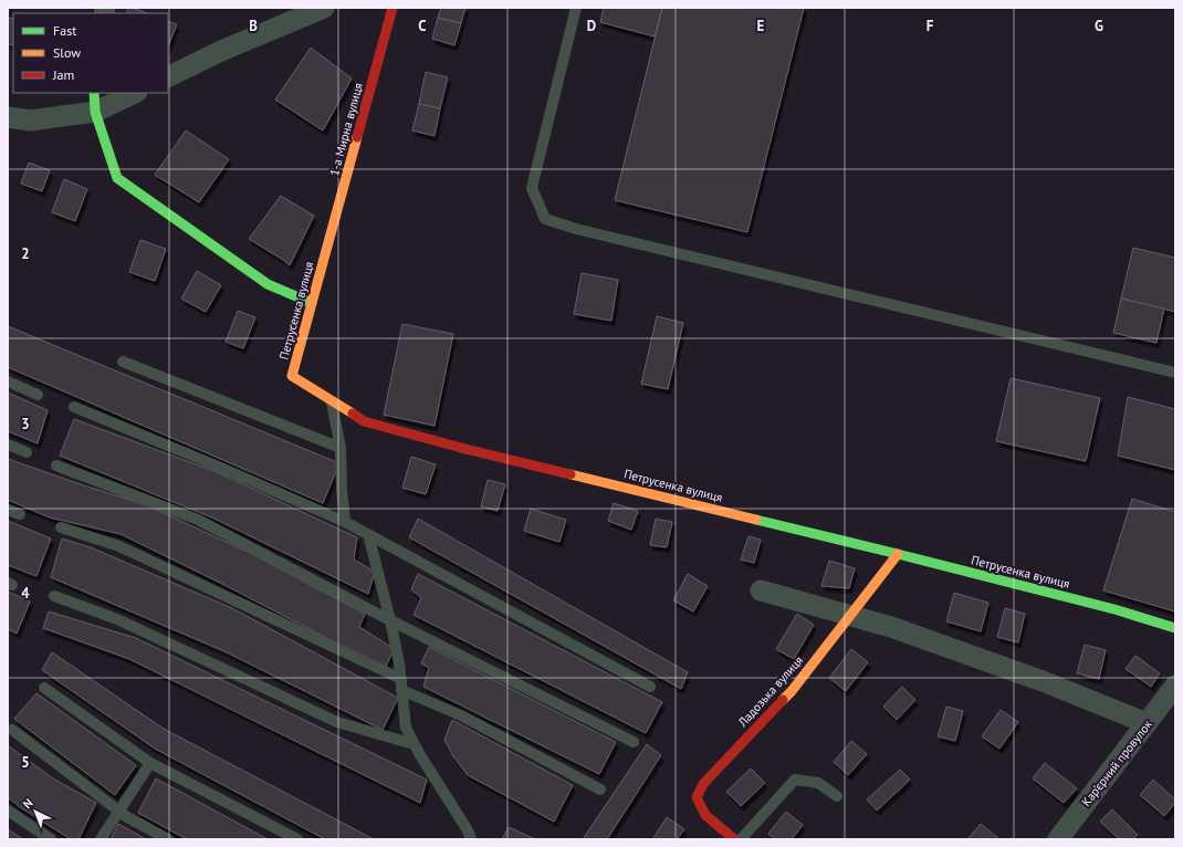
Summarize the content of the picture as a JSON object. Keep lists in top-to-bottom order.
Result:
{
  "streets": {
    "street": [
      "1-а Мирна вулиця",
      "Петрусенка вулиця",
      "Ладозька вулиця",
      "Кар’єрний провулок"
    ]
  },
  "crossings": [
    ["1-а Мирна вулиця", "Петрусенка вулиця"],
    ["Петрусенка вулиця", "Ладозька вулиця"]
  ],
  "legend": ["Fast", "Slow", "Jam"],
  "north": "top left",
  "grid": {
    "columns": [
      "B",
      "C",
      "D",
      "E",
      "F",
      "G"
    ],
    "rows": [
      "2",
      "3",
      "4",
      "5"
    ]
  }
}
